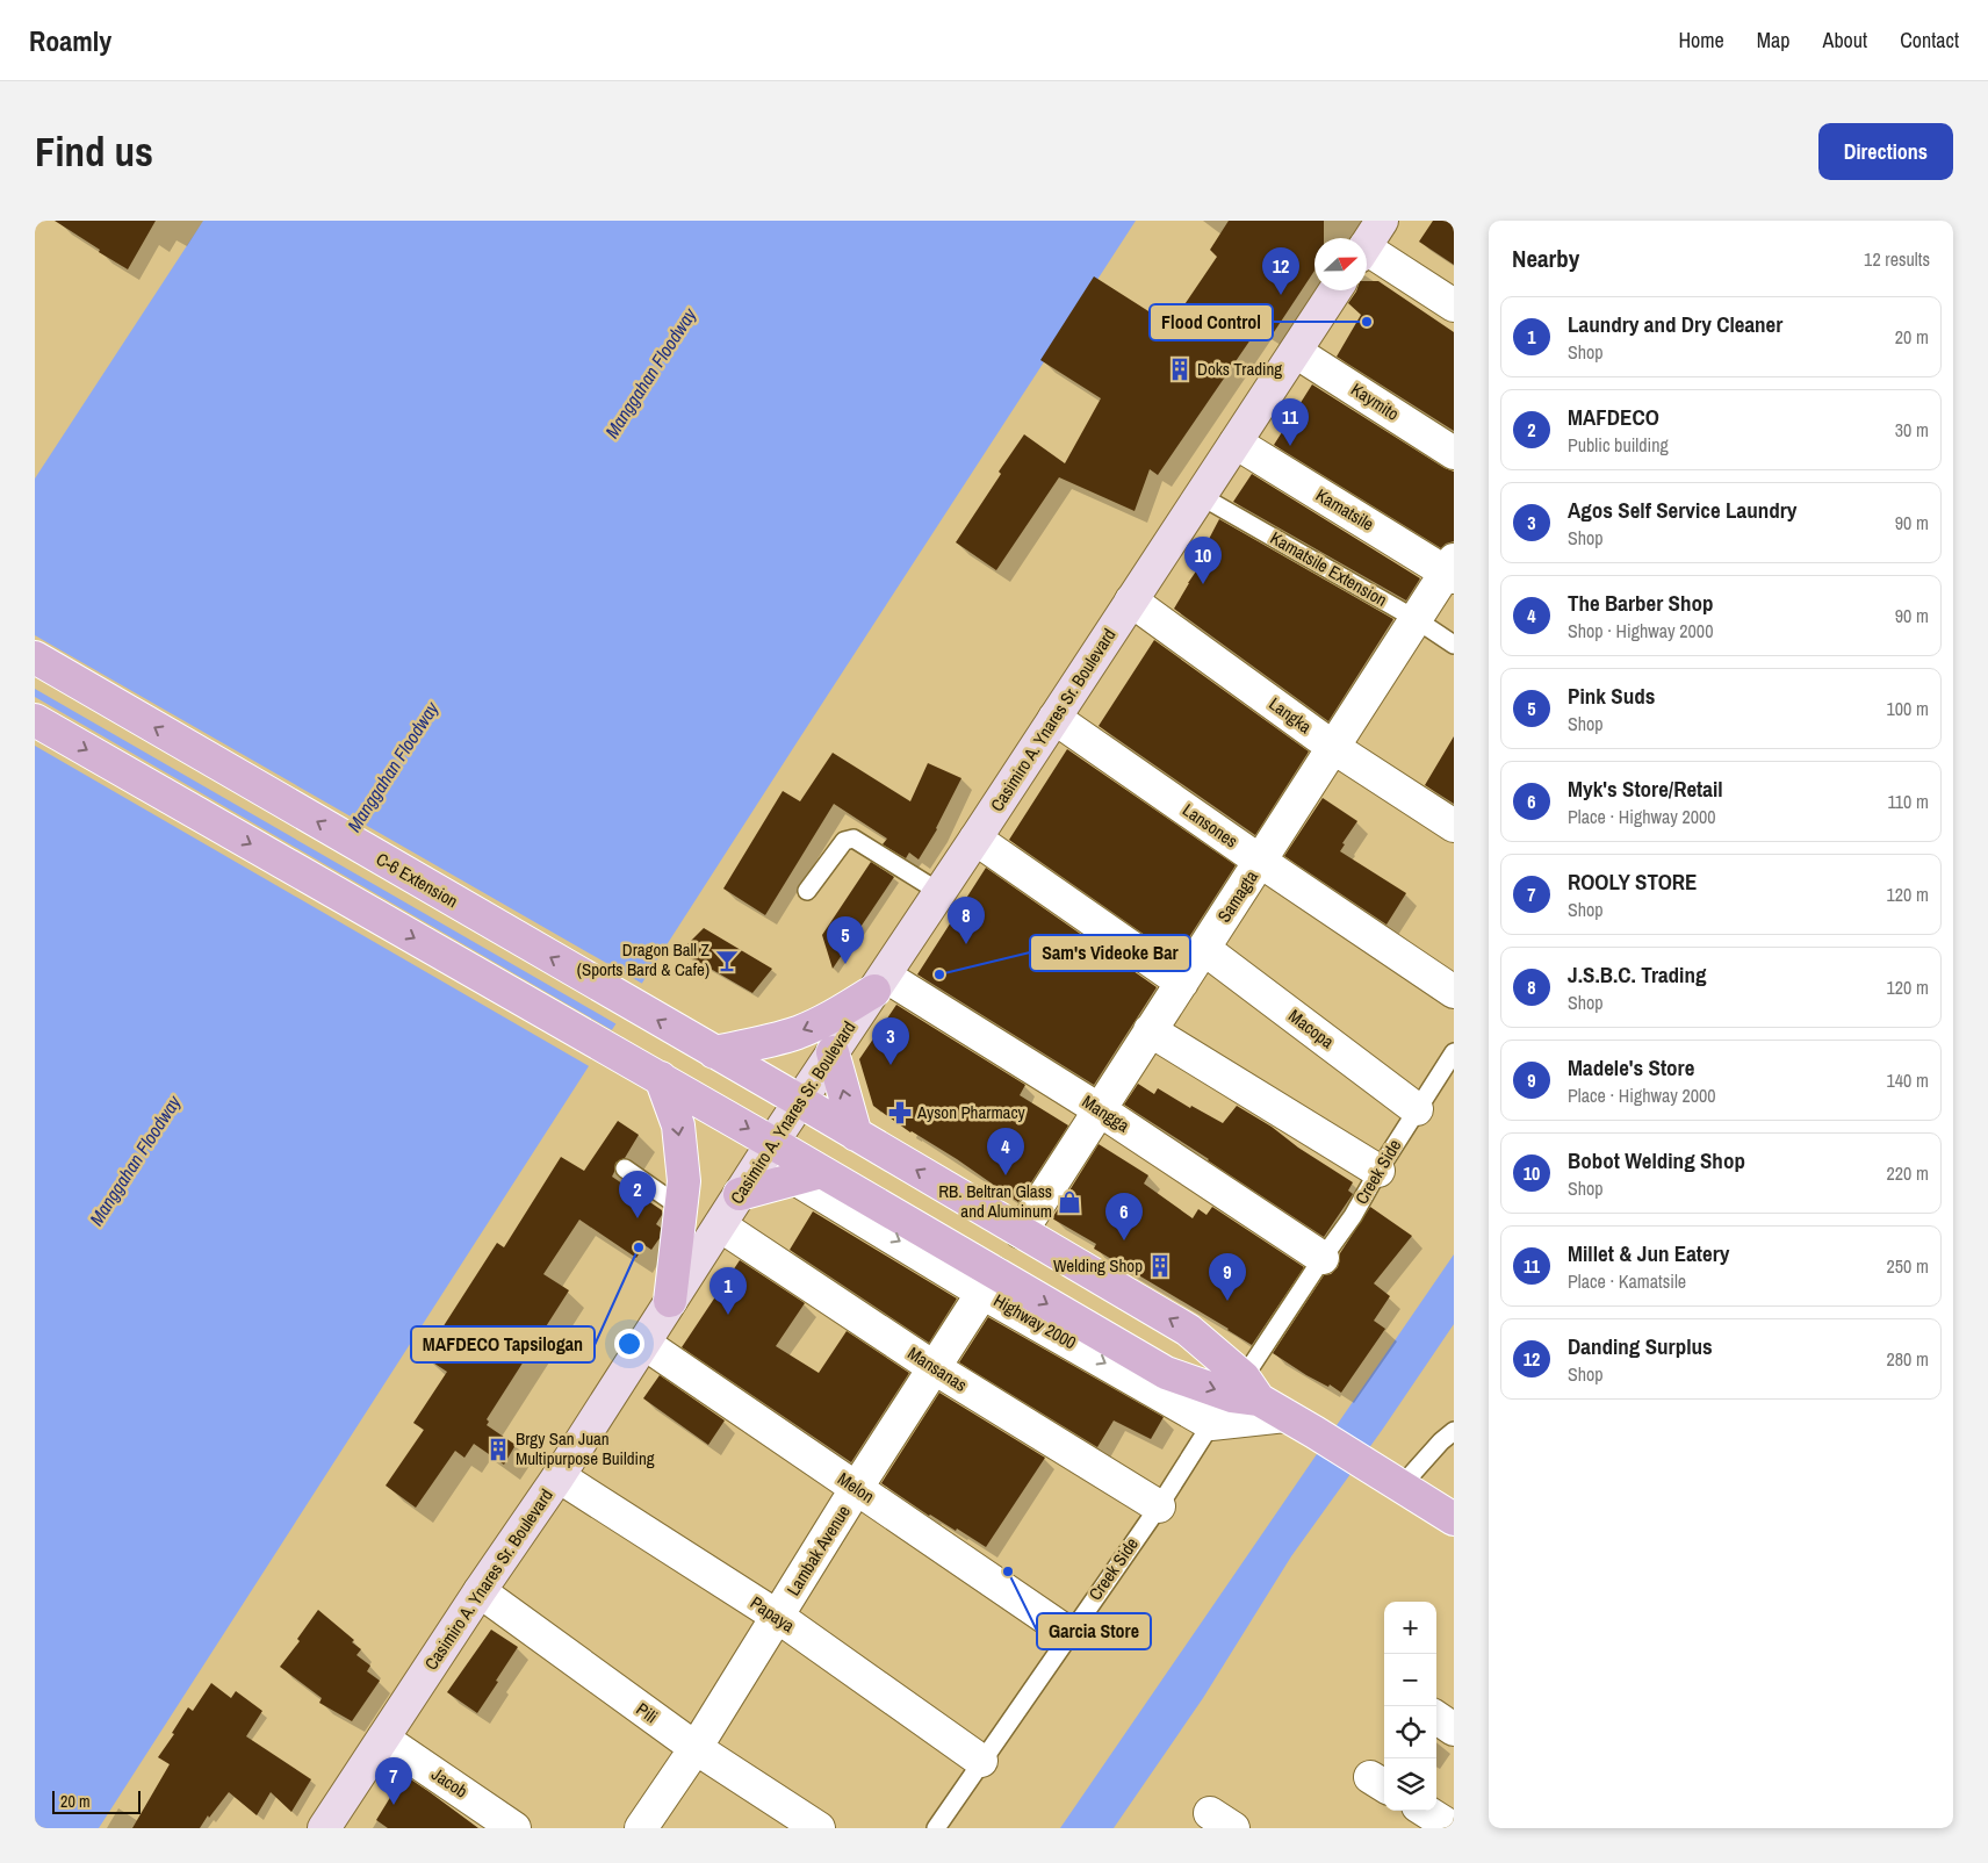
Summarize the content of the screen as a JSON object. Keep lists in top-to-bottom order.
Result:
{
  "streets": {
    "main road": ["Casimiro A. Ynares Sr. Boulevard", "C-6 Extension", "Highway 2000"],
    "street": [
      "Kaymito",
      "Kamatsile",
      "Langka",
      "Lansones",
      "Samagta",
      "Macopa",
      "Mangga",
      "Mansanas",
      "Melon",
      "Lambak Avenue",
      "Papaya",
      "Pili",
      "Jacob"
    ],
    "lane": ["Kamatsile Extension", "Creek Side"]
  },
  "crossings": [
    ["Kaymito", "Casimiro A. Ynares Sr. Boulevard"],
    ["Kamatsile", "Casimiro A. Ynares Sr. Boulevard"],
    ["Kamatsile", "Samagta"],
    ["Kamatsile Extension", "Casimiro A. Ynares Sr. Boulevard"],
    ["Kamatsile Extension", "Samagta"],
    ["Langka", "Casimiro A. Ynares Sr. Boulevard"],
    ["Langka", "Samagta"],
    ["Casimiro A. Ynares Sr. Boulevard", "Lansones"],
    ["Casimiro A. Ynares Sr. Boulevard", "C-6 Extension"],
    ["Casimiro A. Ynares Sr. Boulevard", "Mangga"],
    ["Casimiro A. Ynares Sr. Boulevard", "Highway 2000"],
    ["Casimiro A. Ynares Sr. Boulevard", "Mansanas"],
    ["Casimiro A. Ynares Sr. Boulevard", "Melon"],
    ["Casimiro A. Ynares Sr. Boulevard", "Papaya"],
    ["Casimiro A. Ynares Sr. Boulevard", "Pili"],
    ["Casimiro A. Ynares Sr. Boulevard", "Jacob"],
    ["Lansones", "Samagta"],
    ["C-6 Extension", "Highway 2000"],
    ["Samagta", "Macopa"],
    ["Samagta", "Mangga"],
    ["Samagta", "Highway 2000"],
    ["Macopa", "Creek Side"],
    ["Mangga", "Creek Side"],
    ["Creek Side", "Highway 2000"],
    ["Creek Side", "Mansanas"],
    ["Creek Side", "Melon"],
    ["Creek Side", "Papaya"],
    ["Highway 2000", "Lambak Avenue"],
    ["Mansanas", "Lambak Avenue"],
    ["Melon", "Lambak Avenue"],
    ["Lambak Avenue", "Papaya"],
    ["Lambak Avenue", "Pili"]
  ],
  "water": ["Manggahan Floodway"],
  "places": {
    "other": [
      "Flood Control",
      "Sam's Videoke Bar",
      "MAFDECO Tapsilogan",
      "Garcia Store"
    ],
    "building": ["Doks Trading", "Welding Shop", "Brgy San Juan Multipurpose Building"],
    "bar": ["Dragon Ball Z (Sports Bard & Cafe)"],
    "pharmacy": ["Ayson Pharmacy"],
    "shop": ["RB. Beltran Glass and Aluminum"]
  },
  "scale_bar": "20 m",
  "north": "right",
  "page": {
    "header": "Roamly",
    "nav": [
      "Home",
      "Map",
      "About",
      "Contact"
    ],
    "buttons": "Directions",
    "title": "Find us",
    "heading": ["Nearby", "12 results"],
    "pins": [
      "12",
      "11",
      "10",
      "8",
      "5",
      "3",
      "4",
      "2",
      "6",
      "9",
      "1",
      "7"
    ],
    "list": [
      {
        "mark": "1",
        "name": "Laundry and Dry Cleaner",
        "note": "Shop",
        "value": "20 m"
      },
      {
        "mark": "2",
        "name": "MAFDECO",
        "note": "Public building",
        "value": "30 m"
      },
      {
        "mark": "3",
        "name": "Agos Self Service Laundry",
        "note": "Shop",
        "value": "90 m"
      },
      {
        "mark": "4",
        "name": "The Barber Shop",
        "note": "Shop · Highway 2000",
        "value": "90 m"
      },
      {
        "mark": "5",
        "name": "Pink Suds",
        "note": "Shop",
        "value": "100 m"
      },
      {
        "mark": "6",
        "name": "Myk's Store/Retail",
        "note": "Place · Highway 2000",
        "value": "110 m"
      },
      {
        "mark": "7",
        "name": "ROOLY STORE",
        "note": "Shop",
        "value": "120 m"
      },
      {
        "mark": "8",
        "name": "J.S.B.C. Trading",
        "note": "Shop",
        "value": "120 m"
      },
      {
        "mark": "9",
        "name": "Madele's Store",
        "note": "Place · Highway 2000",
        "value": "140 m"
      },
      {
        "mark": "10",
        "name": "Bobot Welding Shop",
        "note": "Shop",
        "value": "220 m"
      },
      {
        "mark": "11",
        "name": "Millet & Jun Eatery",
        "note": "Place · Kamatsile",
        "value": "250 m"
      },
      {
        "mark": "12",
        "name": "Danding Surplus",
        "note": "Shop",
        "value": "280 m"
      }
    ],
    "map_buttons": ["+", "−"],
    "scale": "20 m"
  }
}
